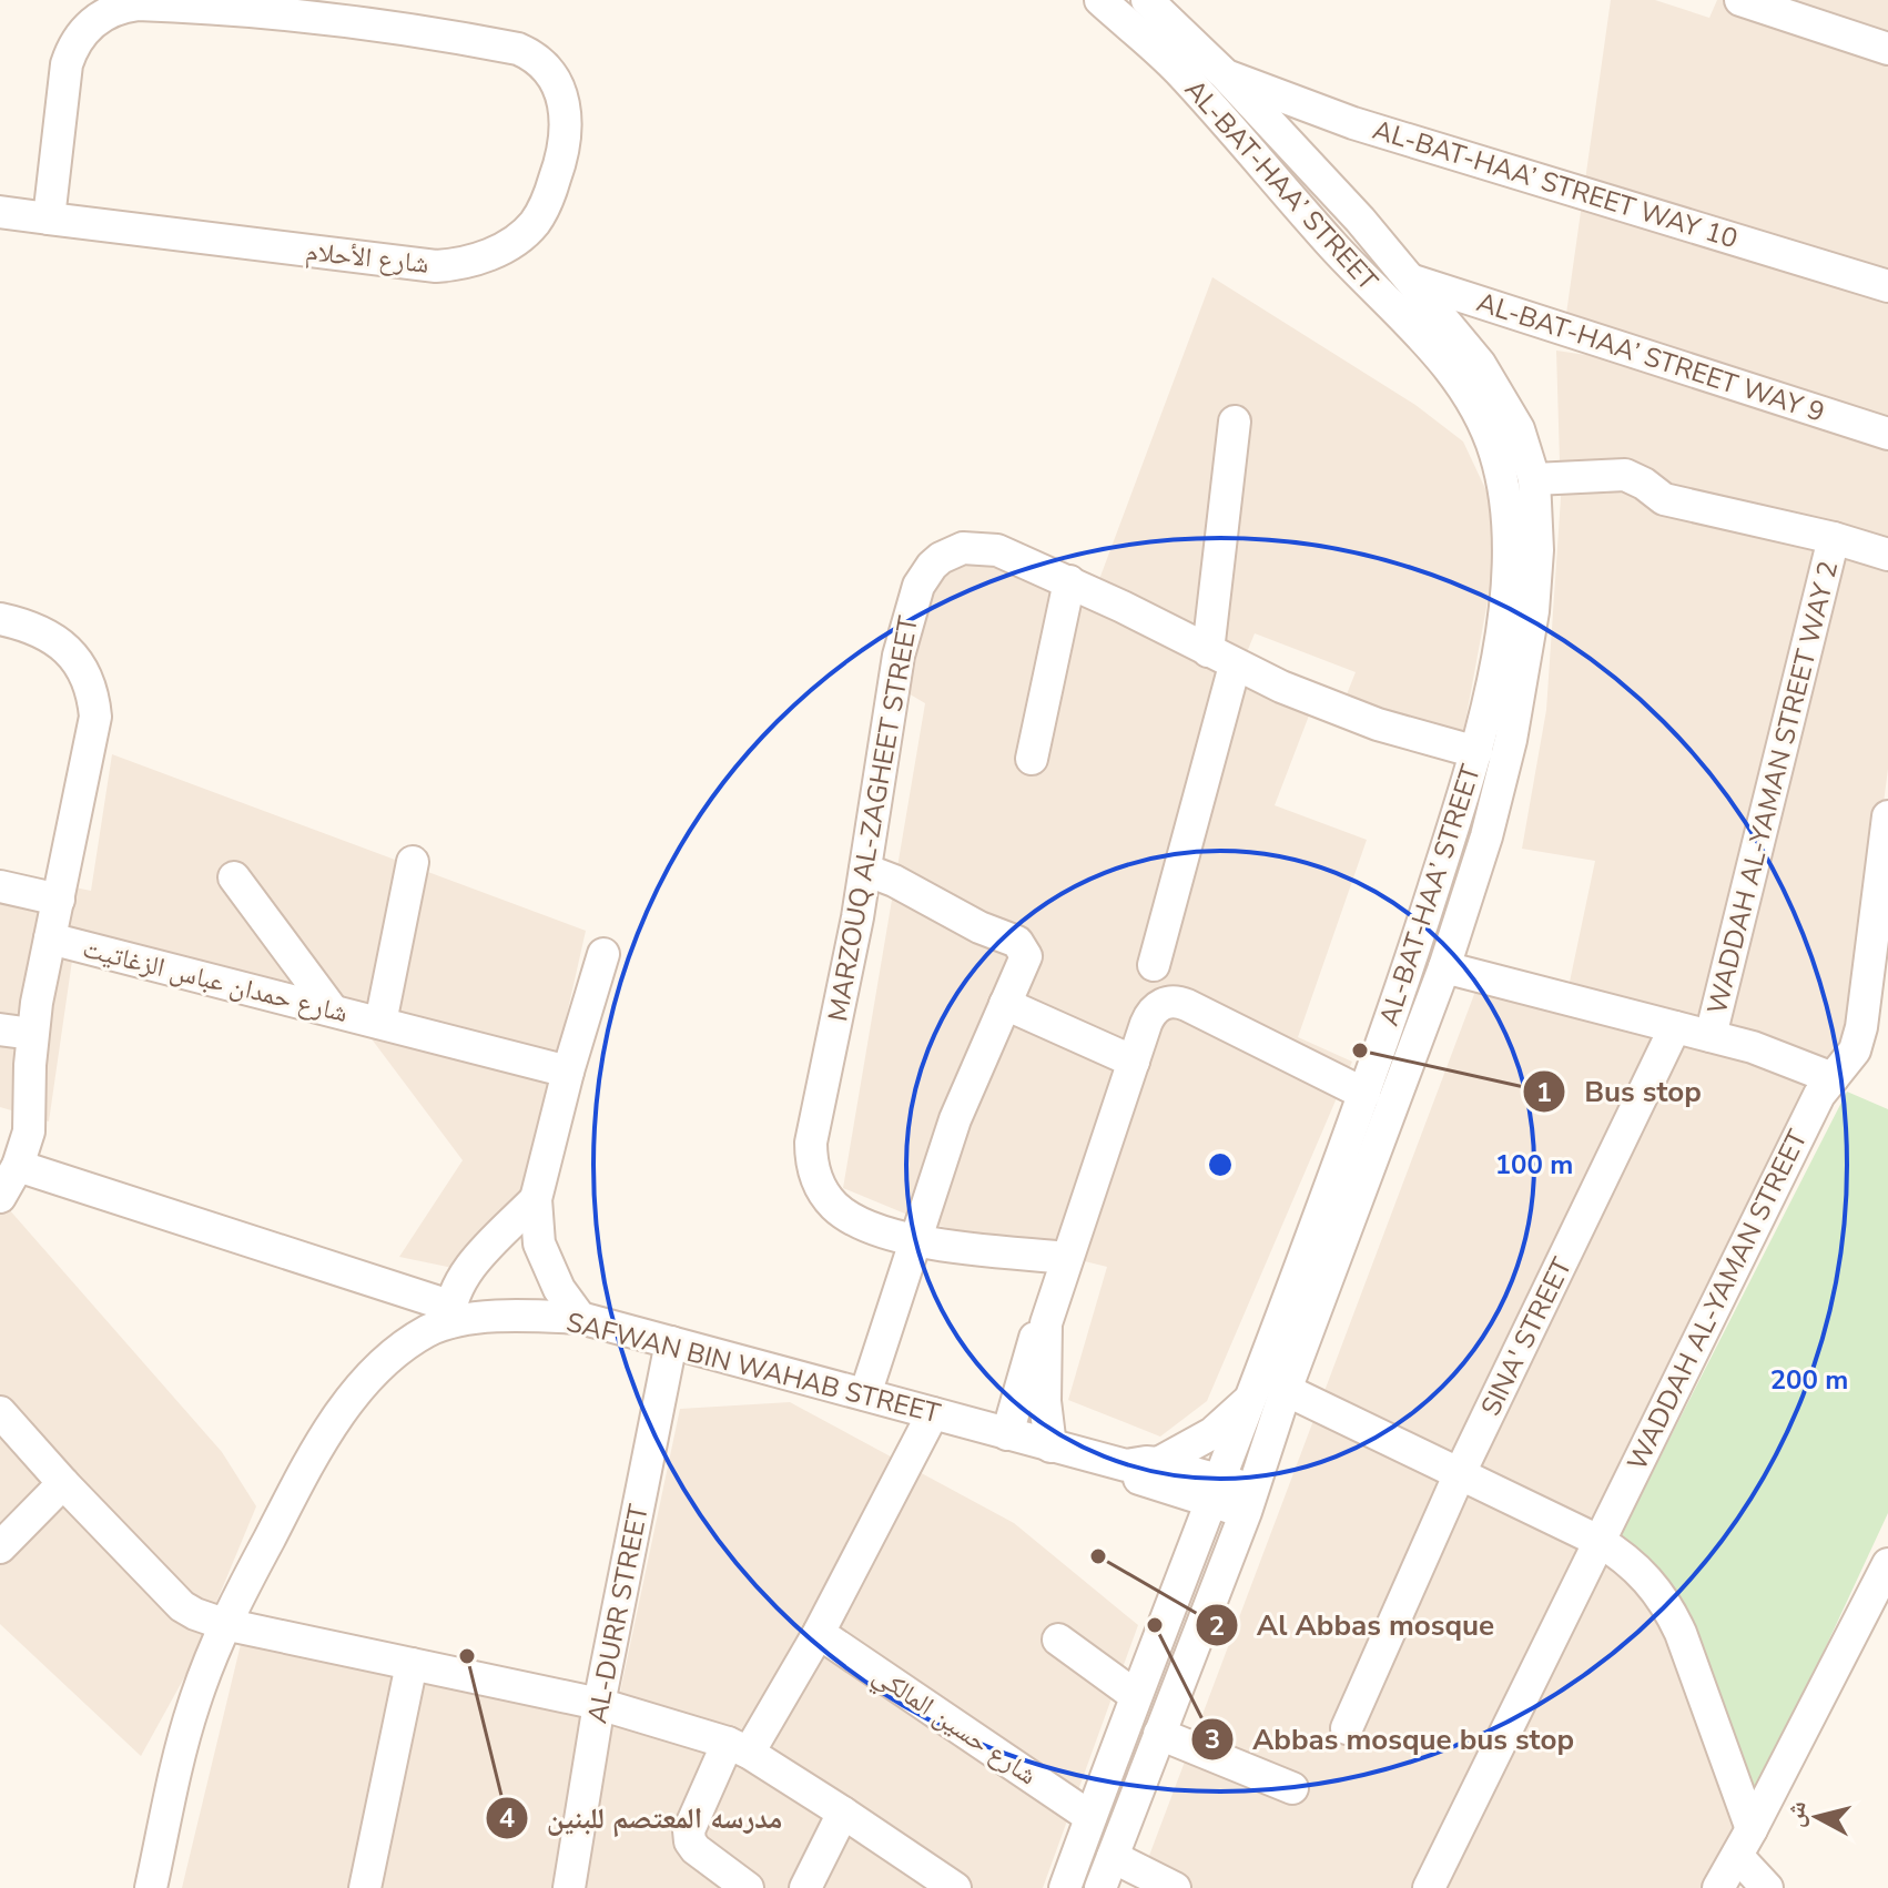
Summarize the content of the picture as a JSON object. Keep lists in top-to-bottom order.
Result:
{
  "streets": {
    "street": [
      "AL-BAT-HAA’ STREET WAY 10",
      "AL-BAT-HAA’ STREET",
      "شارع الأحلام",
      "AL-BAT-HAA’ STREET WAY 9",
      "WADDAH AL-YAMAN STREET WAY 2",
      "MARZOUQ AL-ZAGHEET STREET",
      "شارع حمدان عباس الزغاتيت",
      "WADDAH AL-YAMAN STREET",
      "SINA' STREET",
      "SAFWAN BIN WAHAB STREET",
      "AL-DURR STREET",
      "شارع حسين المالكي"
    ]
  },
  "crossings": [
    ["AL-BAT-HAA’ STREET WAY 10", "AL-BAT-HAA’ STREET"],
    ["AL-BAT-HAA’ STREET", "AL-BAT-HAA’ STREET WAY 9"],
    ["AL-BAT-HAA’ STREET", "MARZOUQ AL-ZAGHEET STREET"],
    ["AL-BAT-HAA’ STREET", "SAFWAN BIN WAHAB STREET"],
    ["AL-BAT-HAA’ STREET", "شارع حسين المالكي"],
    ["SAFWAN BIN WAHAB STREET", "AL-DURR STREET"]
  ],
  "places": [
    "Bus stop",
    "Al Abbas mosque",
    "Abbas mosque bus stop",
    "مدرسه المعتصم للبنين"
  ],
  "north": "left",
  "rings": ["100 m", "200 m"]
}
